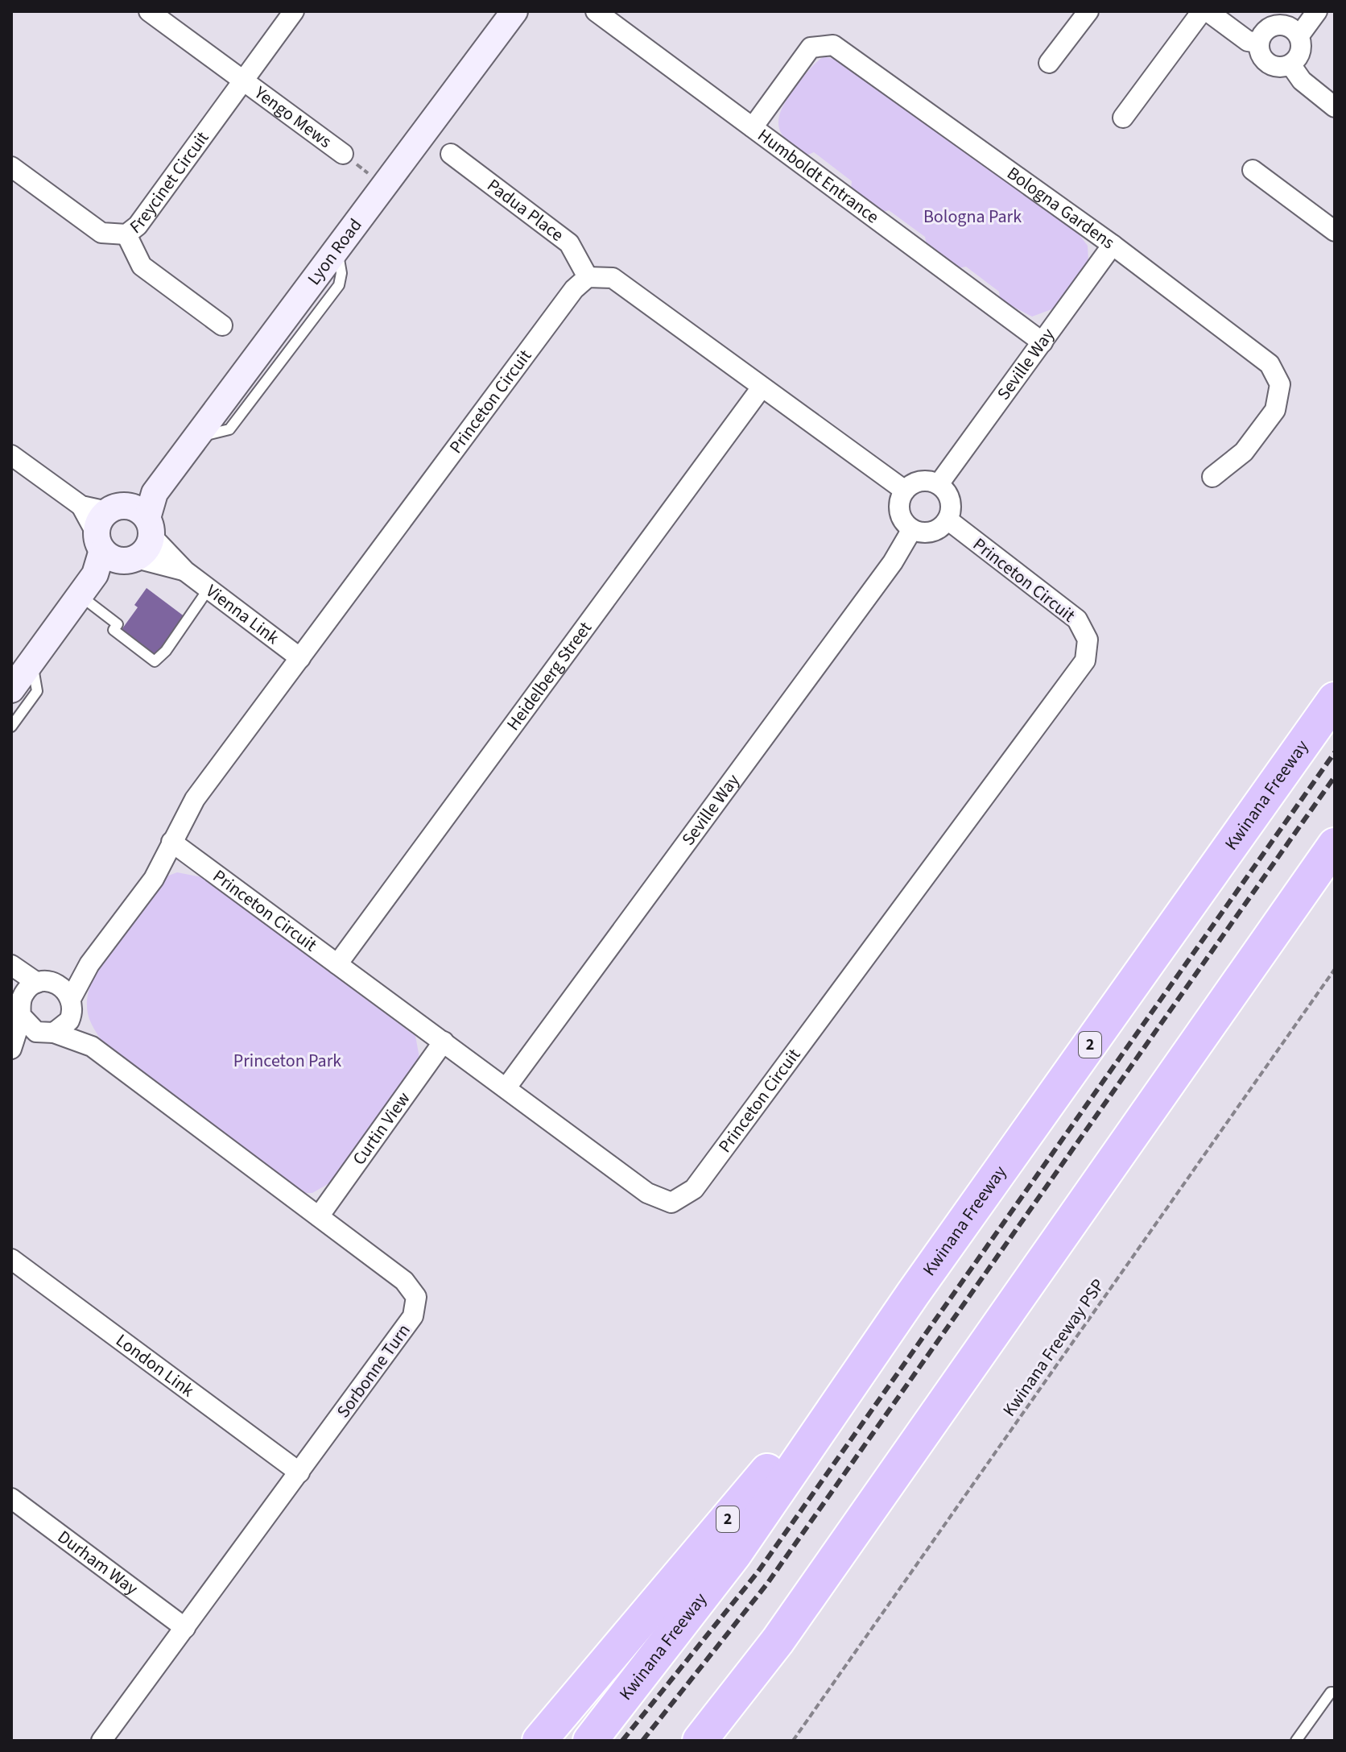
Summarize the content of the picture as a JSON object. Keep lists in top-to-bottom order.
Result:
{
  "streets": {
    "highway": ["Kwinana Freeway", "2"],
    "street": [
      "Yengo Mews",
      "Humboldt Entrance",
      "Freycinet Circuit",
      "Bologna Gardens",
      "Padua Place",
      "Lyon Road",
      "Seville Way",
      "Princeton Circuit",
      "Vienna Link",
      "Heidelberg Street",
      "Curtin View",
      "London Link",
      "Sorbonne Turn",
      "Durham Way"
    ],
    "path": ["Kwinana Freeway PSP"]
  },
  "crossings": [
    ["Yengo Mews", "Freycinet Circuit"],
    ["Humboldt Entrance", "Bologna Gardens"],
    ["Humboldt Entrance", "Seville Way"],
    ["Bologna Gardens", "Seville Way"],
    ["Padua Place", "Princeton Circuit"],
    ["Lyon Road", "Vienna Link"],
    ["Seville Way", "Princeton Circuit"],
    ["Princeton Circuit", "Vienna Link"],
    ["Princeton Circuit", "Heidelberg Street"],
    ["Princeton Circuit", "Curtin View"],
    ["Princeton Circuit", "Sorbonne Turn"],
    ["Kwinana Freeway", "2"],
    ["Curtin View", "Sorbonne Turn"],
    ["London Link", "Sorbonne Turn"],
    ["Sorbonne Turn", "Durham Way"]
  ],
  "parks": ["Bologna Park", "Princeton Park"]
}
